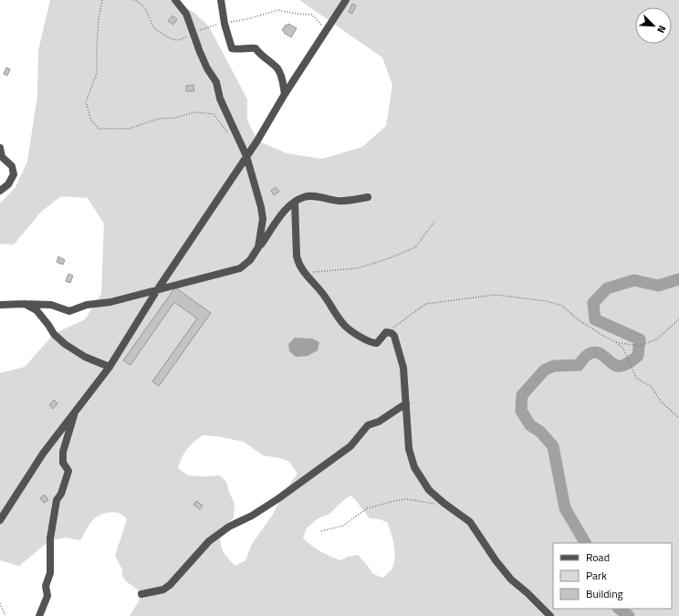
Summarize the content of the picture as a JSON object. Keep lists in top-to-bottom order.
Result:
{
  "legend": ["Road", "Park", "Building"],
  "north": "bottom right"
}
